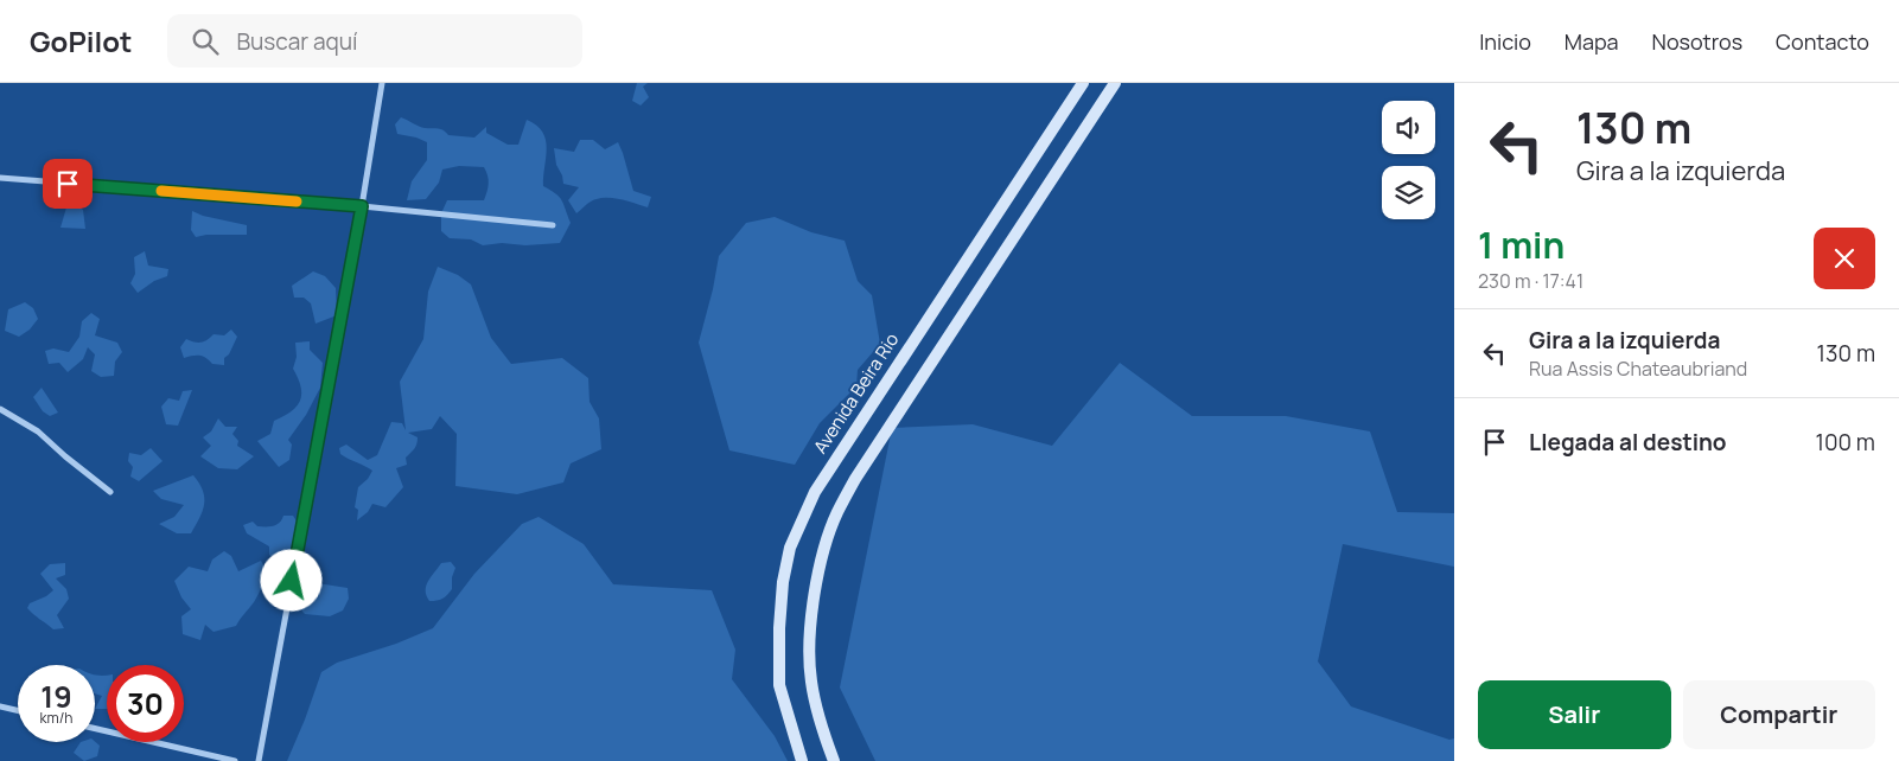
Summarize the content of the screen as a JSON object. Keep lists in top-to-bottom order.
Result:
{
  "streets": {
    "main road": ["Avenida Beira Rio"]
  },
  "page": {
    "header": "GoPilot",
    "search": "Buscar aquí",
    "nav": [
      "Inicio",
      "Mapa",
      "Nosotros",
      "Contacto"
    ],
    "turn": ["130 m", "Gira a la izquierda"],
    "heading": ["1 min", "230 m · 17:41"],
    "list": [
      {
        "name": "Gira a la izquierda",
        "note": "Rua Assis Chateaubriand",
        "value": "130 m"
      },
      {
        "name": "Llegada al destino",
        "value": "100 m"
      }
    ],
    "speed": "19 km/h",
    "limit": "30",
    "buttons": ["Salir", "Compartir"]
  }
}
